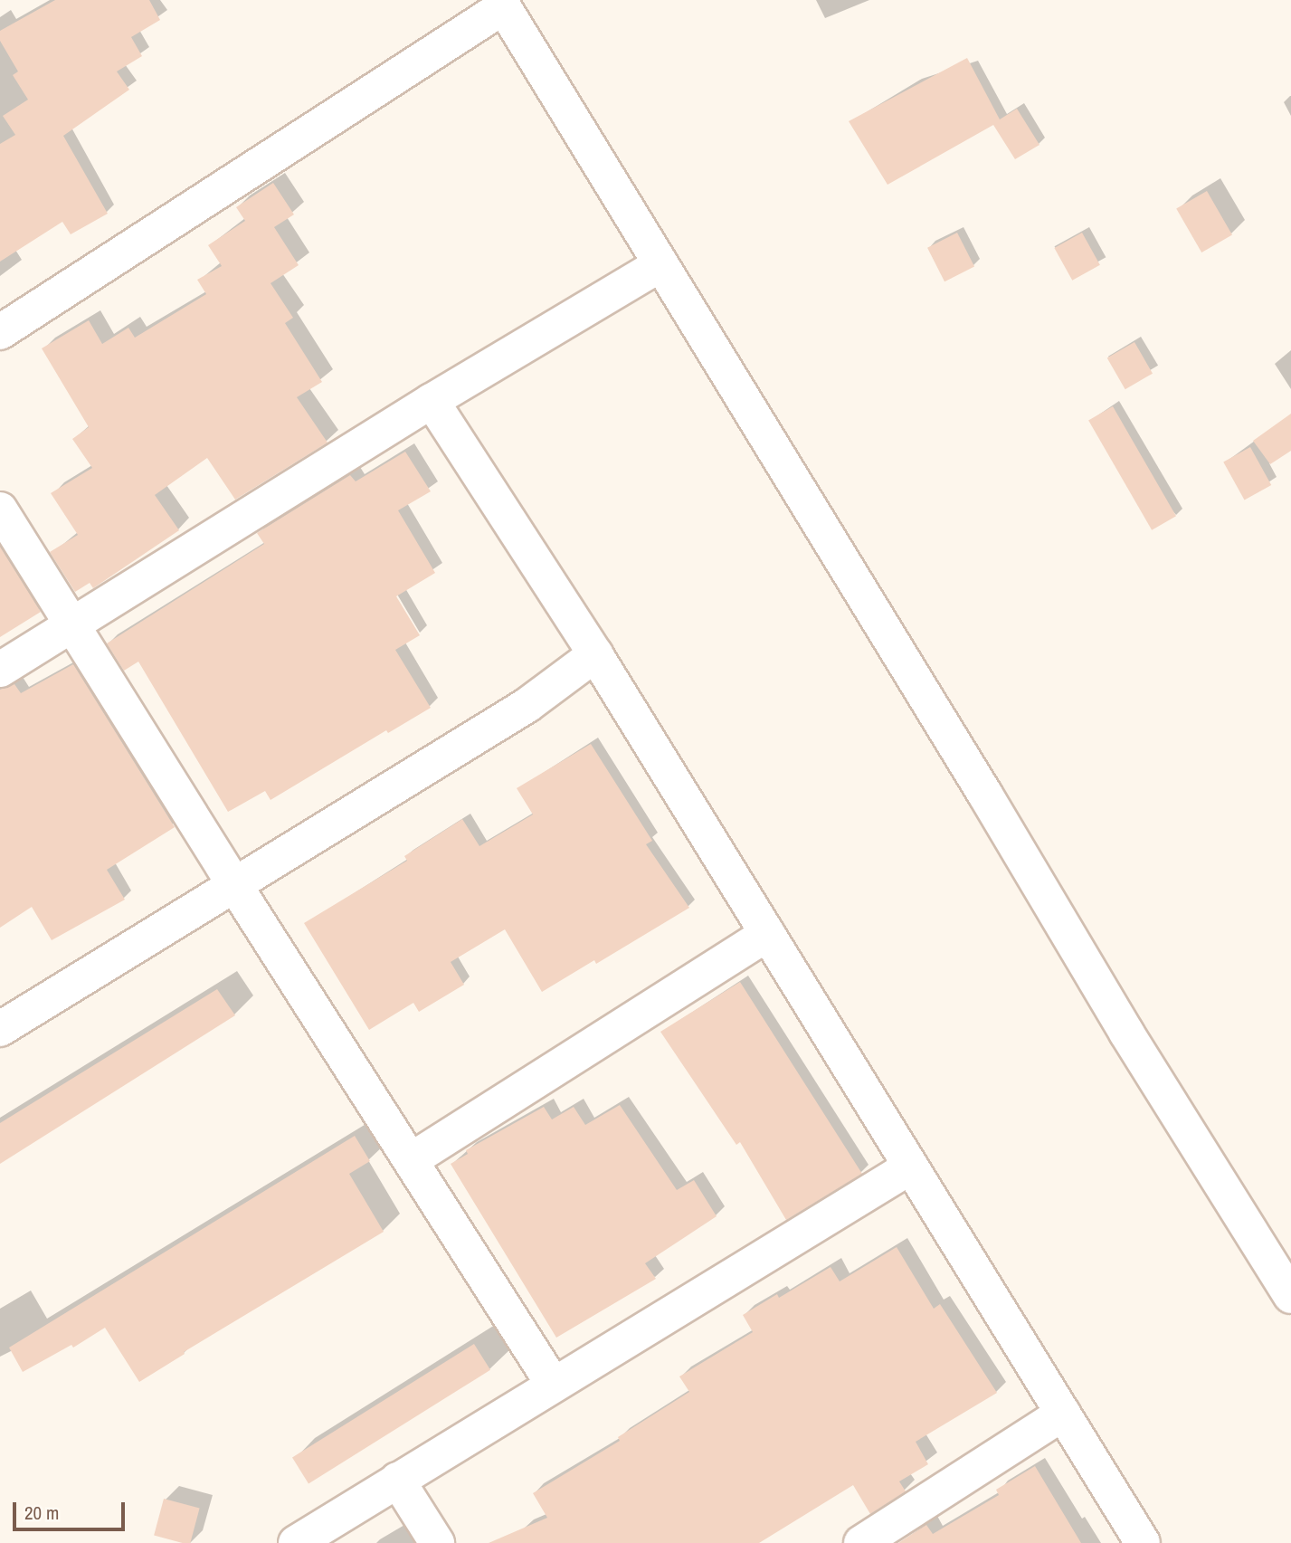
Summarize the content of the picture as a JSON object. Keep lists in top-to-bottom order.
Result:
{
  "scale_bar": "20 m"
}
